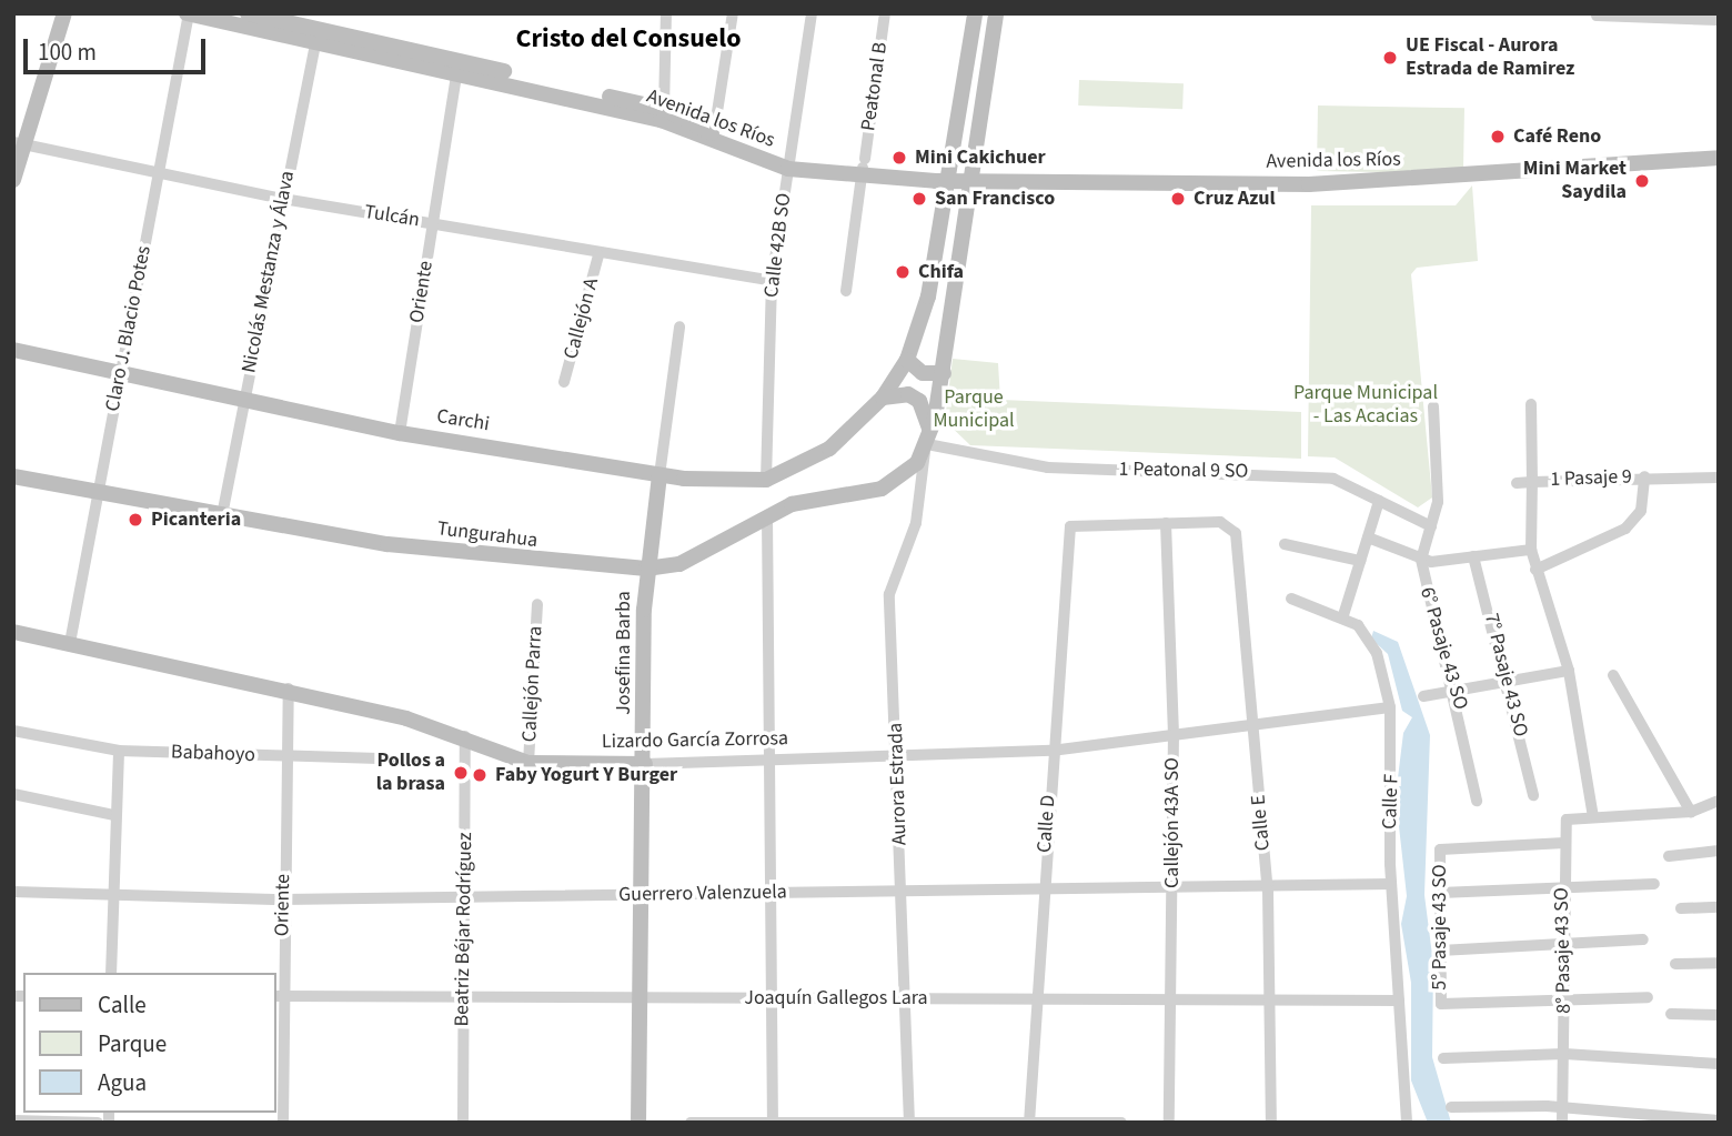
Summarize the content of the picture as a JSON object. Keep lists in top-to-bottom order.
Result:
{
  "streets": {
    "main road": [
      "Avenida los Ríos",
      "Carchi",
      "Tungurahua",
      "Josefina Barba",
      "Lizardo García Zorrosa"
    ],
    "street": [
      "Peatonal B",
      "Tulcán",
      "Calle 42B SO",
      "Nicolás Mestanza y Álava",
      "Oriente",
      "Callejón A",
      "Claro J. Blacio Potes",
      "1 Peatonal 9 SO",
      "1 Pasaje 9",
      "6° Pasaje 43 SO",
      "7° Pasaje 43 SO",
      "Callejón Parra",
      "Babahoyo",
      "Aurora Estrada",
      "Calle F",
      "Callejón 43A SO",
      "Calle E",
      "Calle D",
      "Guerrero Valenzuela",
      "5° Pasaje 43 SO",
      "Beatriz Béjar Rodríguez",
      "8° Pasaje 43 SO",
      "Joaquín Gallegos Lara"
    ]
  },
  "crossings": [
    ["Peatonal B", "Avenida los Ríos"],
    ["Avenida los Ríos", "Calle 42B SO"],
    ["Avenida los Ríos", "Nicolás Mestanza y Álava"],
    ["Avenida los Ríos", "Oriente"],
    ["Avenida los Ríos", "Claro J. Blacio Potes"],
    ["Avenida los Ríos", "Carchi"],
    ["Tulcán", "Calle 42B SO"],
    ["Tulcán", "Nicolás Mestanza y Álava"],
    ["Tulcán", "Oriente"],
    ["Tulcán", "Callejón A"],
    ["Tulcán", "Claro J. Blacio Potes"],
    ["Calle 42B SO", "Carchi"],
    ["Nicolás Mestanza y Álava", "Carchi"],
    ["Nicolás Mestanza y Álava", "Tungurahua"],
    ["Oriente", "Carchi"],
    ["Oriente", "Lizardo García Zorrosa"],
    ["Oriente", "Babahoyo"],
    ["Oriente", "Guerrero Valenzuela"],
    ["Oriente", "Joaquín Gallegos Lara"],
    ["Claro J. Blacio Potes", "Carchi"],
    ["Claro J. Blacio Potes", "Tungurahua"],
    ["Claro J. Blacio Potes", "Lizardo García Zorrosa"],
    ["Carchi", "Josefina Barba"],
    ["1 Peatonal 9 SO", "Tungurahua"],
    ["1 Peatonal 9 SO", "6° Pasaje 43 SO"],
    ["1 Peatonal 9 SO", "Aurora Estrada"],
    ["Tungurahua", "Josefina Barba"],
    ["Tungurahua", "Aurora Estrada"],
    ["Josefina Barba", "Lizardo García Zorrosa"],
    ["Josefina Barba", "Guerrero Valenzuela"],
    ["Josefina Barba", "Joaquín Gallegos Lara"],
    ["Callejón Parra", "Lizardo García Zorrosa"],
    ["Lizardo García Zorrosa", "Aurora Estrada"],
    ["Lizardo García Zorrosa", "Calle F"],
    ["Lizardo García Zorrosa", "Callejón 43A SO"],
    ["Lizardo García Zorrosa", "Calle E"],
    ["Lizardo García Zorrosa", "Calle D"],
    ["Lizardo García Zorrosa", "Beatriz Béjar Rodríguez"],
    ["Aurora Estrada", "Guerrero Valenzuela"],
    ["Aurora Estrada", "Joaquín Gallegos Lara"],
    ["Calle F", "Guerrero Valenzuela"],
    ["Calle F", "Joaquín Gallegos Lara"],
    ["Callejón 43A SO", "Calle E"],
    ["Callejón 43A SO", "Calle D"],
    ["Callejón 43A SO", "Guerrero Valenzuela"],
    ["Callejón 43A SO", "Joaquín Gallegos Lara"],
    ["Calle E", "Calle D"],
    ["Calle E", "Guerrero Valenzuela"],
    ["Calle E", "Joaquín Gallegos Lara"],
    ["Calle D", "Guerrero Valenzuela"],
    ["Calle D", "Joaquín Gallegos Lara"],
    ["Guerrero Valenzuela", "Beatriz Béjar Rodríguez"],
    ["5° Pasaje 43 SO", "8° Pasaje 43 SO"],
    ["Beatriz Béjar Rodríguez", "Joaquín Gallegos Lara"]
  ],
  "districts": ["Cristo del Consuelo"],
  "parks": ["Parque Municipal - Las Acacias", "Parque Municipal"],
  "places": [
    "UE Fiscal - Aurora Estrada de Ramirez",
    "Café Reno",
    "Mini Cakichuer",
    "Mini Market Saydila",
    "San Francisco",
    "Cruz Azul",
    "Chifa",
    "Picanteria",
    "Pollos a la brasa",
    "Faby Yogurt Y Burger"
  ],
  "legend": ["Calle", "Parque", "Agua"],
  "scale_bar": "100 m"
}
